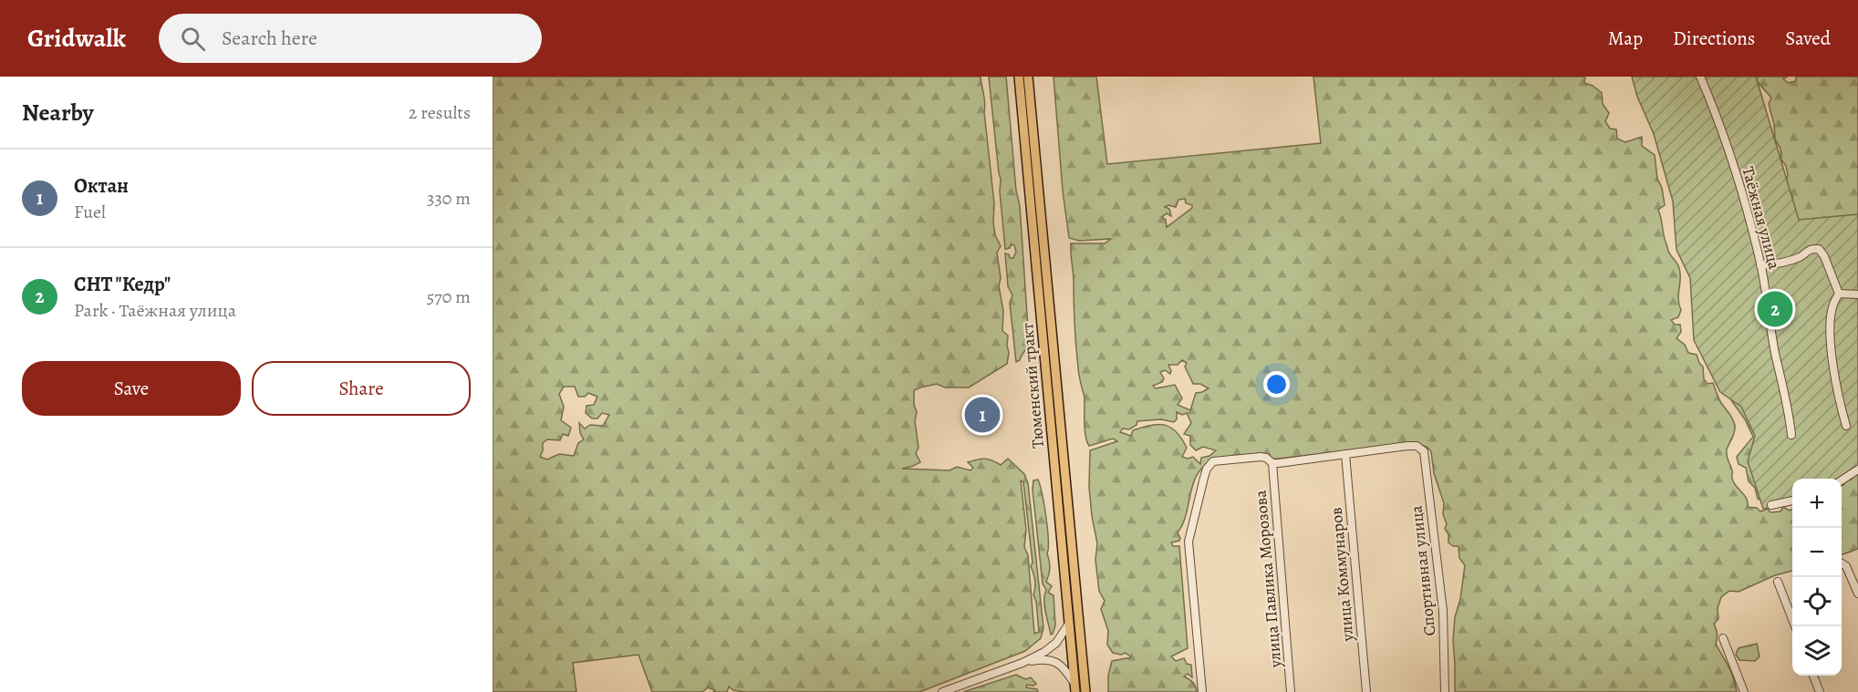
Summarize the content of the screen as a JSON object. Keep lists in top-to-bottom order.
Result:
{
  "streets": {
    "main road": ["Тюменский тракт"],
    "street": [
      "Таёжная улица",
      "Спортивная улица",
      "улица Коммунаров",
      "улица Павлика Морозова"
    ]
  },
  "crossings": [
    ["Спортивная улица", "улица Коммунаров"]
  ],
  "page": {
    "header": "Gridwalk",
    "search": "Search here",
    "nav": ["Map", "Directions", "Saved"],
    "heading": ["Nearby", "2 results"],
    "list": [
      {
        "mark": "1",
        "name": "Октан",
        "note": "Fuel",
        "value": "330 m"
      },
      {
        "mark": "2",
        "name": "СНТ \"Кедр\"",
        "note": "Park · Таёжная улица",
        "value": "570 m"
      }
    ],
    "pins": ["2", "1"],
    "buttons": ["Save", "Share"],
    "map_buttons": ["+", "−"]
  }
}
